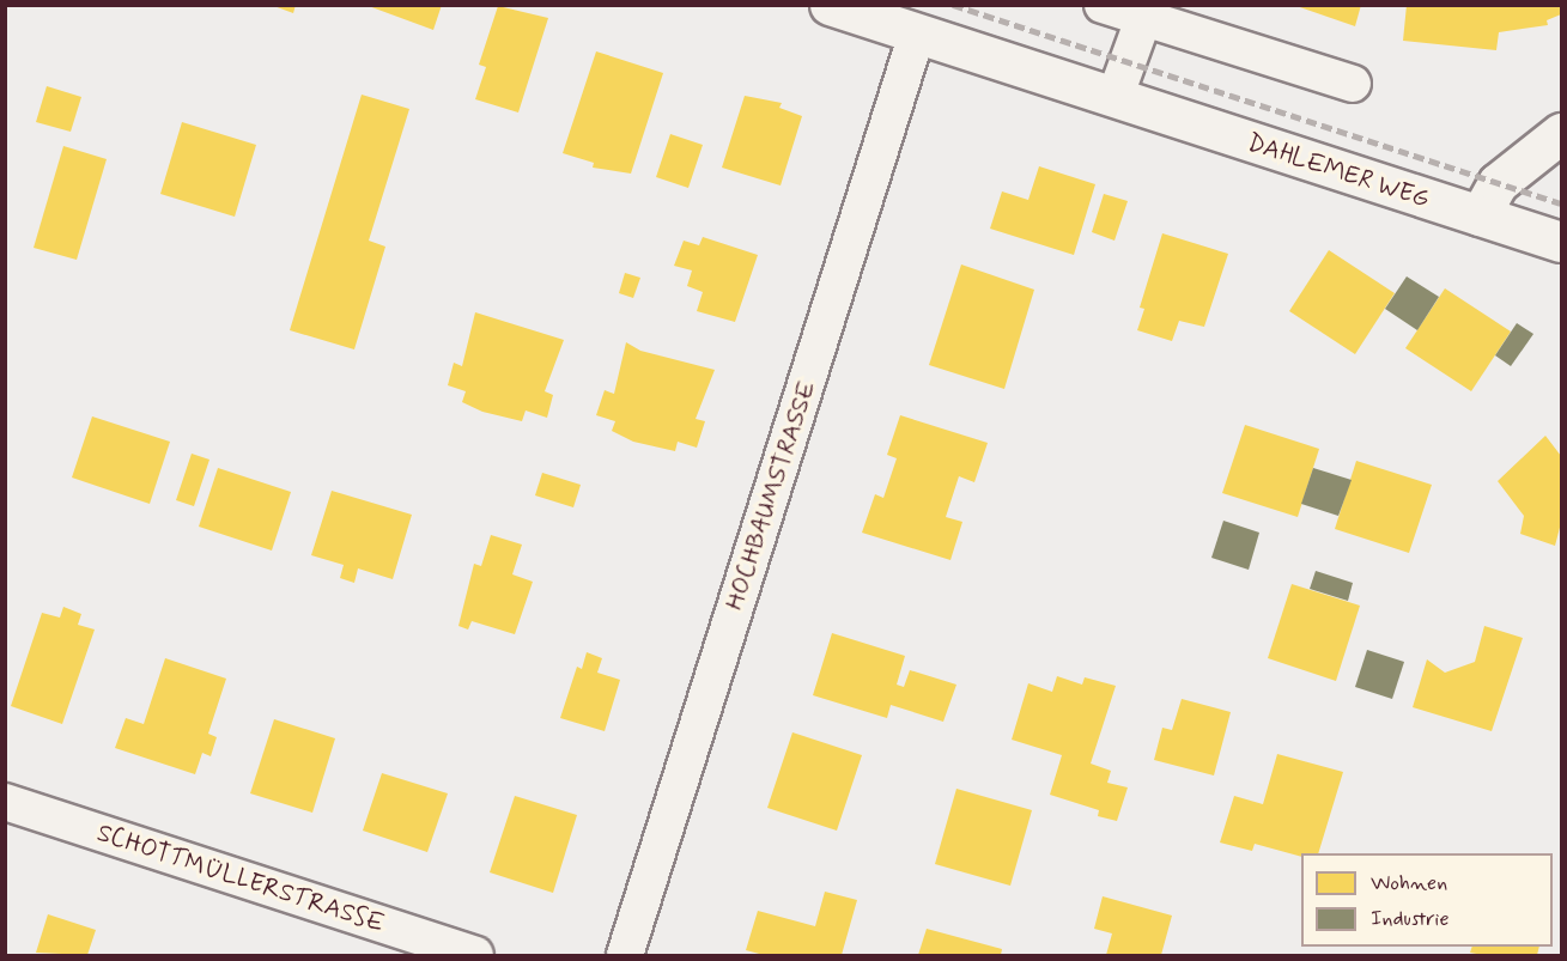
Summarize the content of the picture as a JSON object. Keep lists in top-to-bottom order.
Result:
{
  "streets": {
    "main road": ["DAHLEMER WEG"],
    "street": ["HOCHBAUMSTRASSE", "SCHOTTMÜLLERSTRASSE"]
  },
  "crossings": [
    ["DAHLEMER WEG", "HOCHBAUMSTRASSE"]
  ],
  "legend": ["Wohnen", "Industrie"]
}
